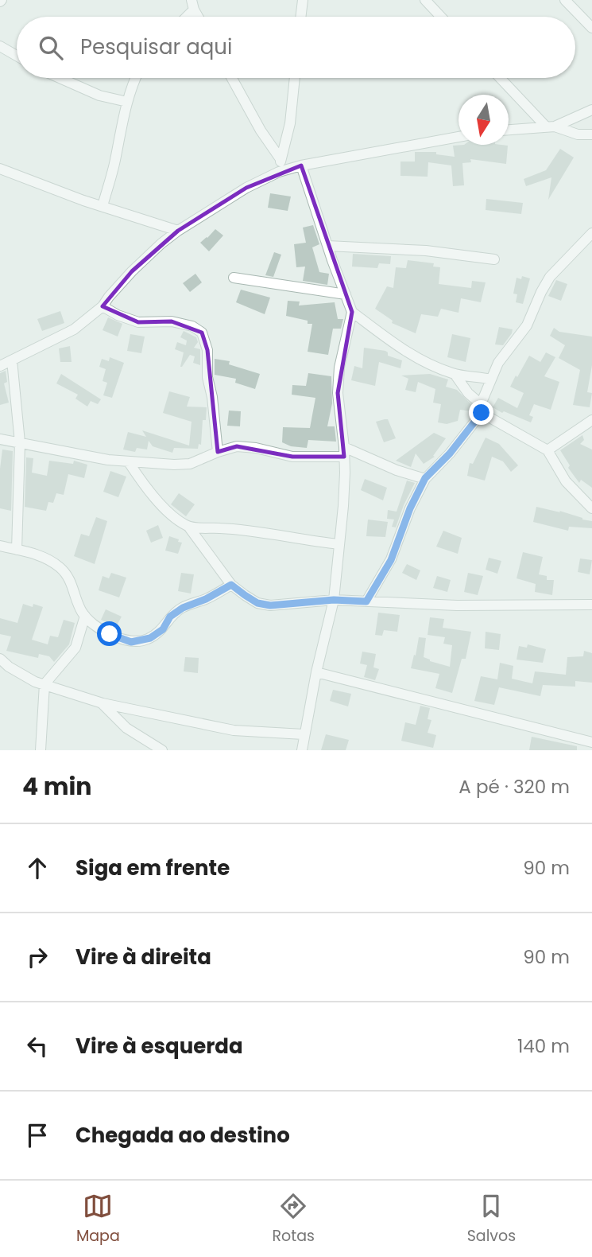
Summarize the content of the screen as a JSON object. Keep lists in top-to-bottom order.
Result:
{
  "north": "bottom",
  "page": {
    "search": "Pesquisar aqui",
    "heading": ["4 min", "A pé · 320 m"],
    "list": [
      ["Siga em frente", "90 m"],
      ["Vire à direita", "90 m"],
      ["Vire à esquerda", "140 m"],
      "Chegada ao destino"
    ],
    "nav": ["Mapa", "Rotas", "Salvos"]
  }
}
